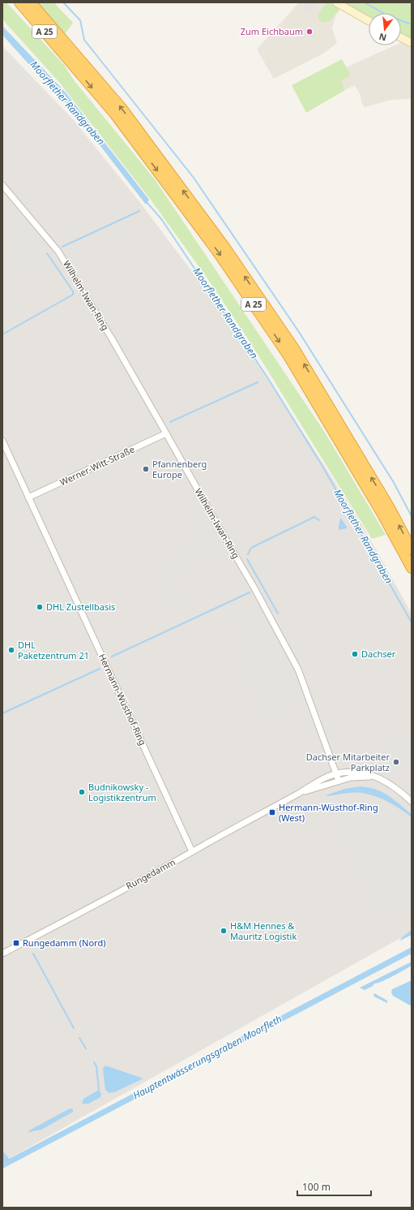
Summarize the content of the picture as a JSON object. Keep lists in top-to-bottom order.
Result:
{
  "streets": {
    "highway": ["A 25"],
    "street": [
      "Wilhelm-Iwan-Ring",
      "Werner-Witt-Straße",
      "Hermann-Wüsthof-Ring",
      "Rungedamm"
    ]
  },
  "crossings": [
    ["Wilhelm-Iwan-Ring", "Werner-Witt-Straße"],
    ["Wilhelm-Iwan-Ring", "Rungedamm"],
    ["Werner-Witt-Straße", "Hermann-Wüsthof-Ring"],
    ["Hermann-Wüsthof-Ring", "Rungedamm"]
  ],
  "water": ["Moorflether Randgraben", "Hauptentwässerungsgraben Moorfleth"],
  "places": {
    "other": [
      "Zum Eichbaum",
      "Pfannenberg Europe",
      "DHL Zustellbasis",
      "DHL Paketzentrum 21",
      "Dachser",
      "Dachser Mitarbeiter Parkplatz",
      "Budnikowsky - Logistikzentrum",
      "H&M Hennes & Mauritz Logistik"
    ],
    "transit": ["Hermann-Wüsthof-Ring (West)", "Rungedamm (Nord)"]
  },
  "scale_bar": "100 m",
  "north": "bottom"
}
